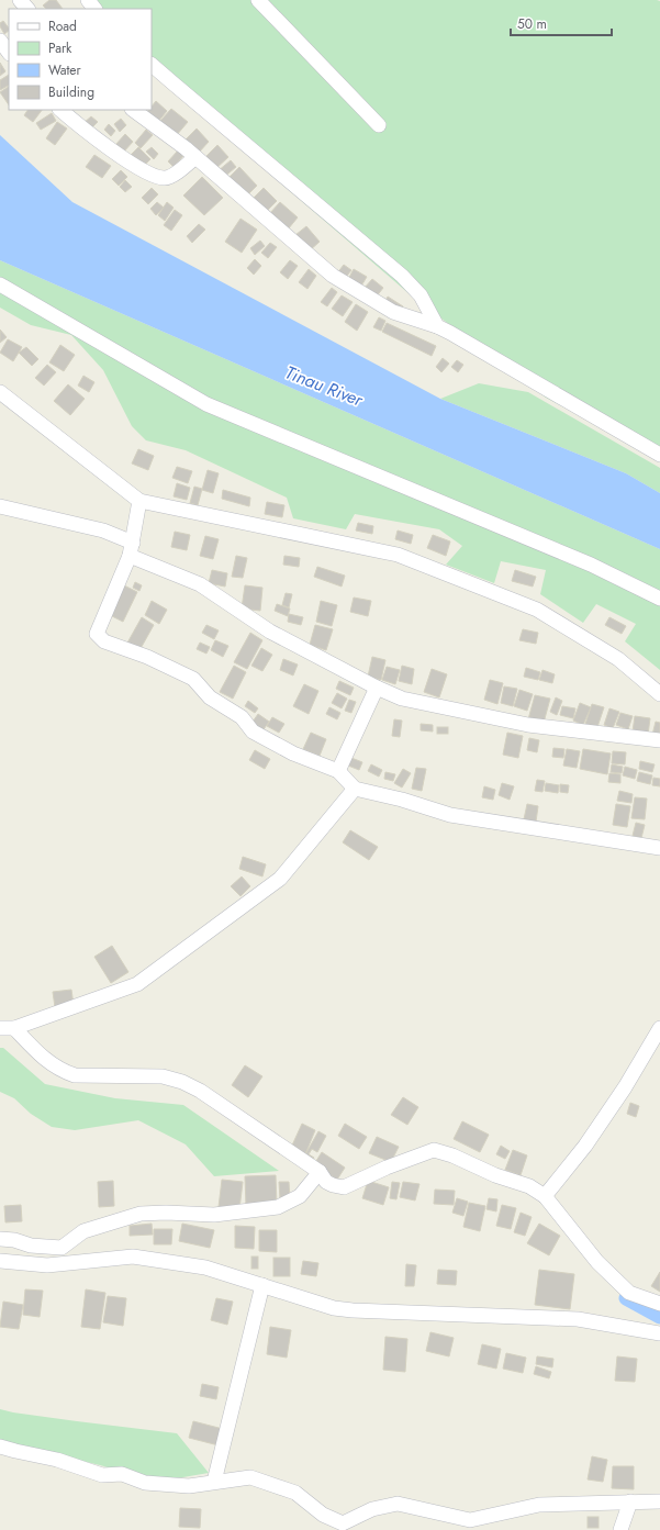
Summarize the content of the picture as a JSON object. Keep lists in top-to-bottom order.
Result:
{
  "water": ["Tinau River"],
  "legend": [
    "Road",
    "Park",
    "Water",
    "Building"
  ],
  "scale_bar": "50 m"
}
